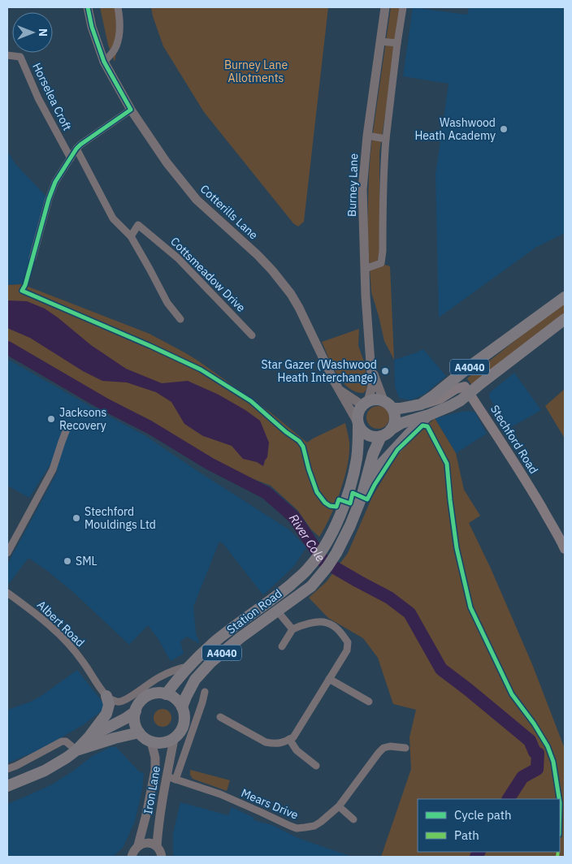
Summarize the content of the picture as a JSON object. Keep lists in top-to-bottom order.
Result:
{
  "streets": {
    "main road": ["A4040", "Stechford Road", "Station Road"],
    "street": [
      "Horselea Croft",
      "Burney Lane",
      "Cotterills Lane",
      "Cottsmeadow Drive",
      "Albert Road",
      "Iron Lane",
      "Mears Drive"
    ]
  },
  "crossings": [
    ["Burney Lane", "Cotterills Lane"],
    ["Burney Lane", "A4040"],
    ["Burney Lane", "Station Road"],
    ["Cotterills Lane", "A4040"],
    ["Cotterills Lane", "Station Road"],
    ["A4040", "Stechford Road"],
    ["A4040", "Station Road"],
    ["A4040", "Iron Lane"],
    ["Station Road", "Albert Road"],
    ["Iron Lane", "Mears Drive"]
  ],
  "water": ["River Cole"],
  "parks": ["Burney Lane Allotments"],
  "places": [
    "Washwood Heath Academy",
    "Star Gazer (Washwood Heath Interchange)",
    "Jacksons Recovery",
    "Stechford Mouldings Ltd",
    "SML"
  ],
  "legend": ["Cycle path", "Path"],
  "north": "right"
}
